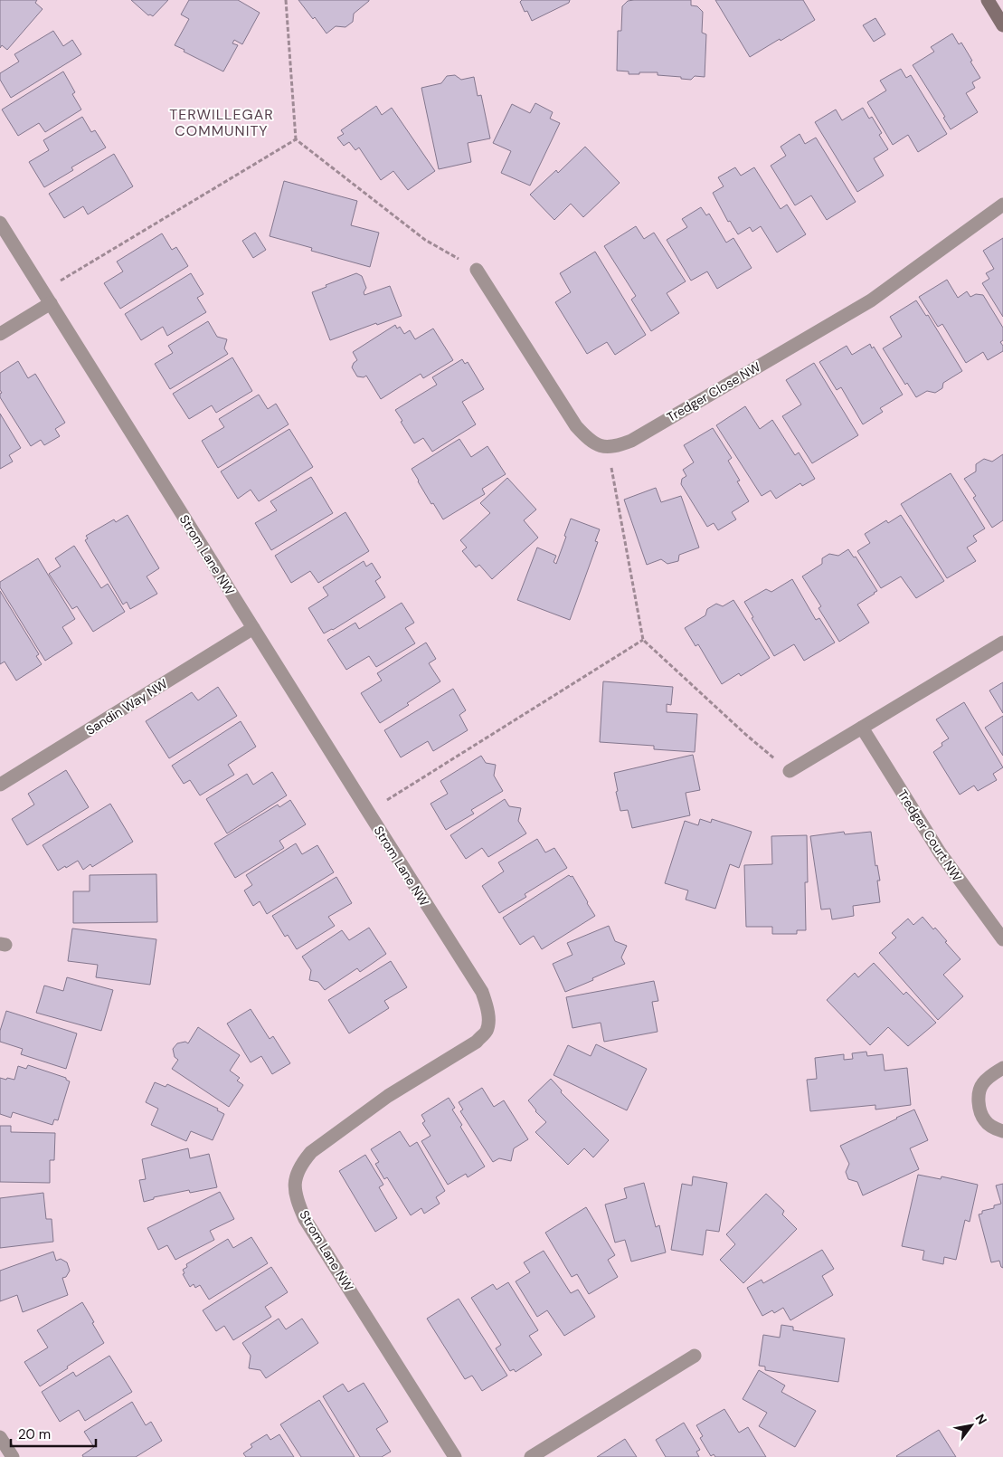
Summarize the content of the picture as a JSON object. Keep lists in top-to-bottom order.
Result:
{
  "streets": {
    "street": [
      "Tredger Close NW",
      "Strom Lane NW",
      "Sandin Way NW",
      "Tredger Court NW"
    ]
  },
  "crossings": [
    ["Strom Lane NW", "Sandin Way NW"]
  ],
  "districts": ["TERWILLEGAR COMMUNITY"],
  "scale_bar": "20 m",
  "north": "top right"
}
